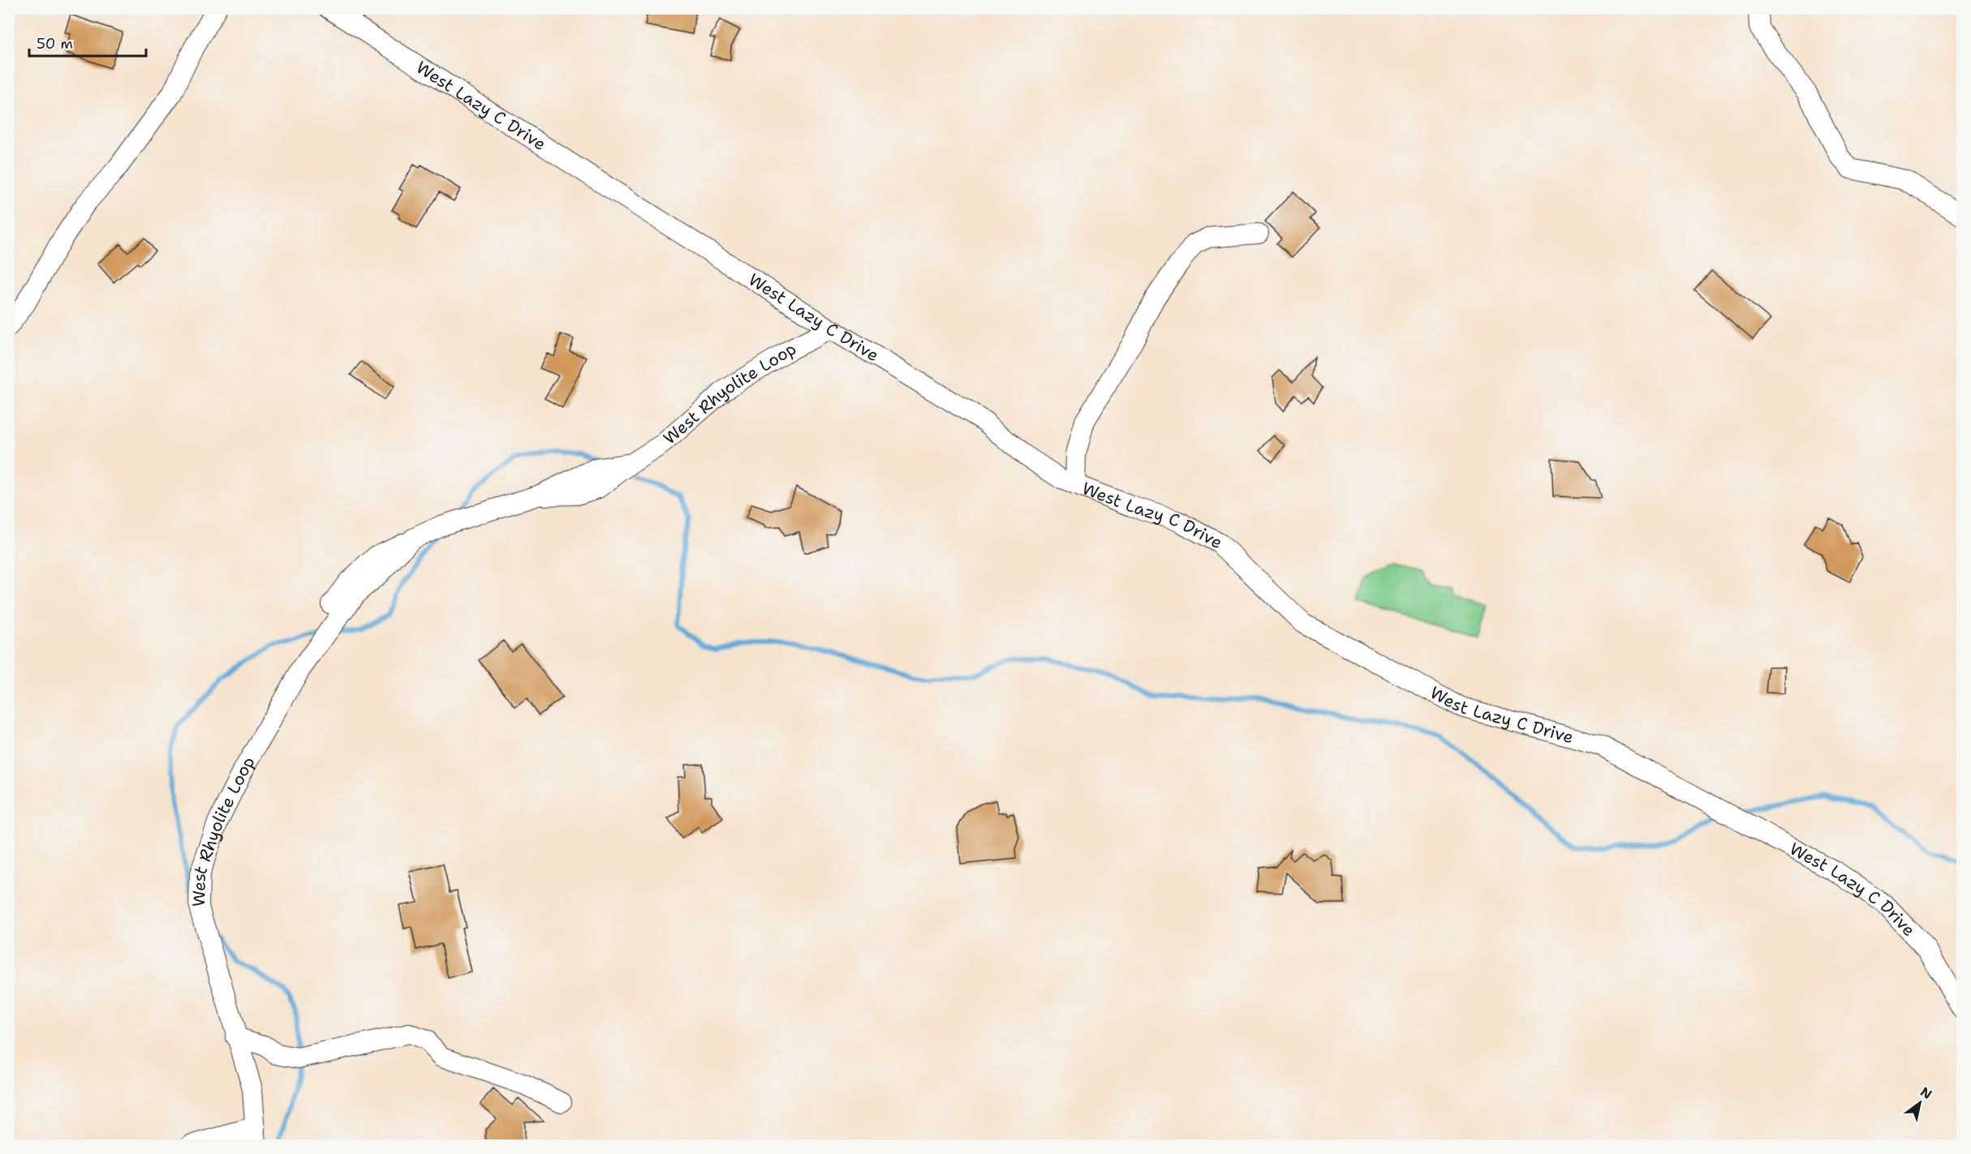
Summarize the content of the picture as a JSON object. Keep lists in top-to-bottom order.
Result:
{
  "streets": {
    "street": ["West Lazy C Drive", "West Rhyolite Loop"]
  },
  "crossings": [
    ["West Lazy C Drive", "West Rhyolite Loop"]
  ],
  "scale_bar": "50 m",
  "north": "top right"
}
